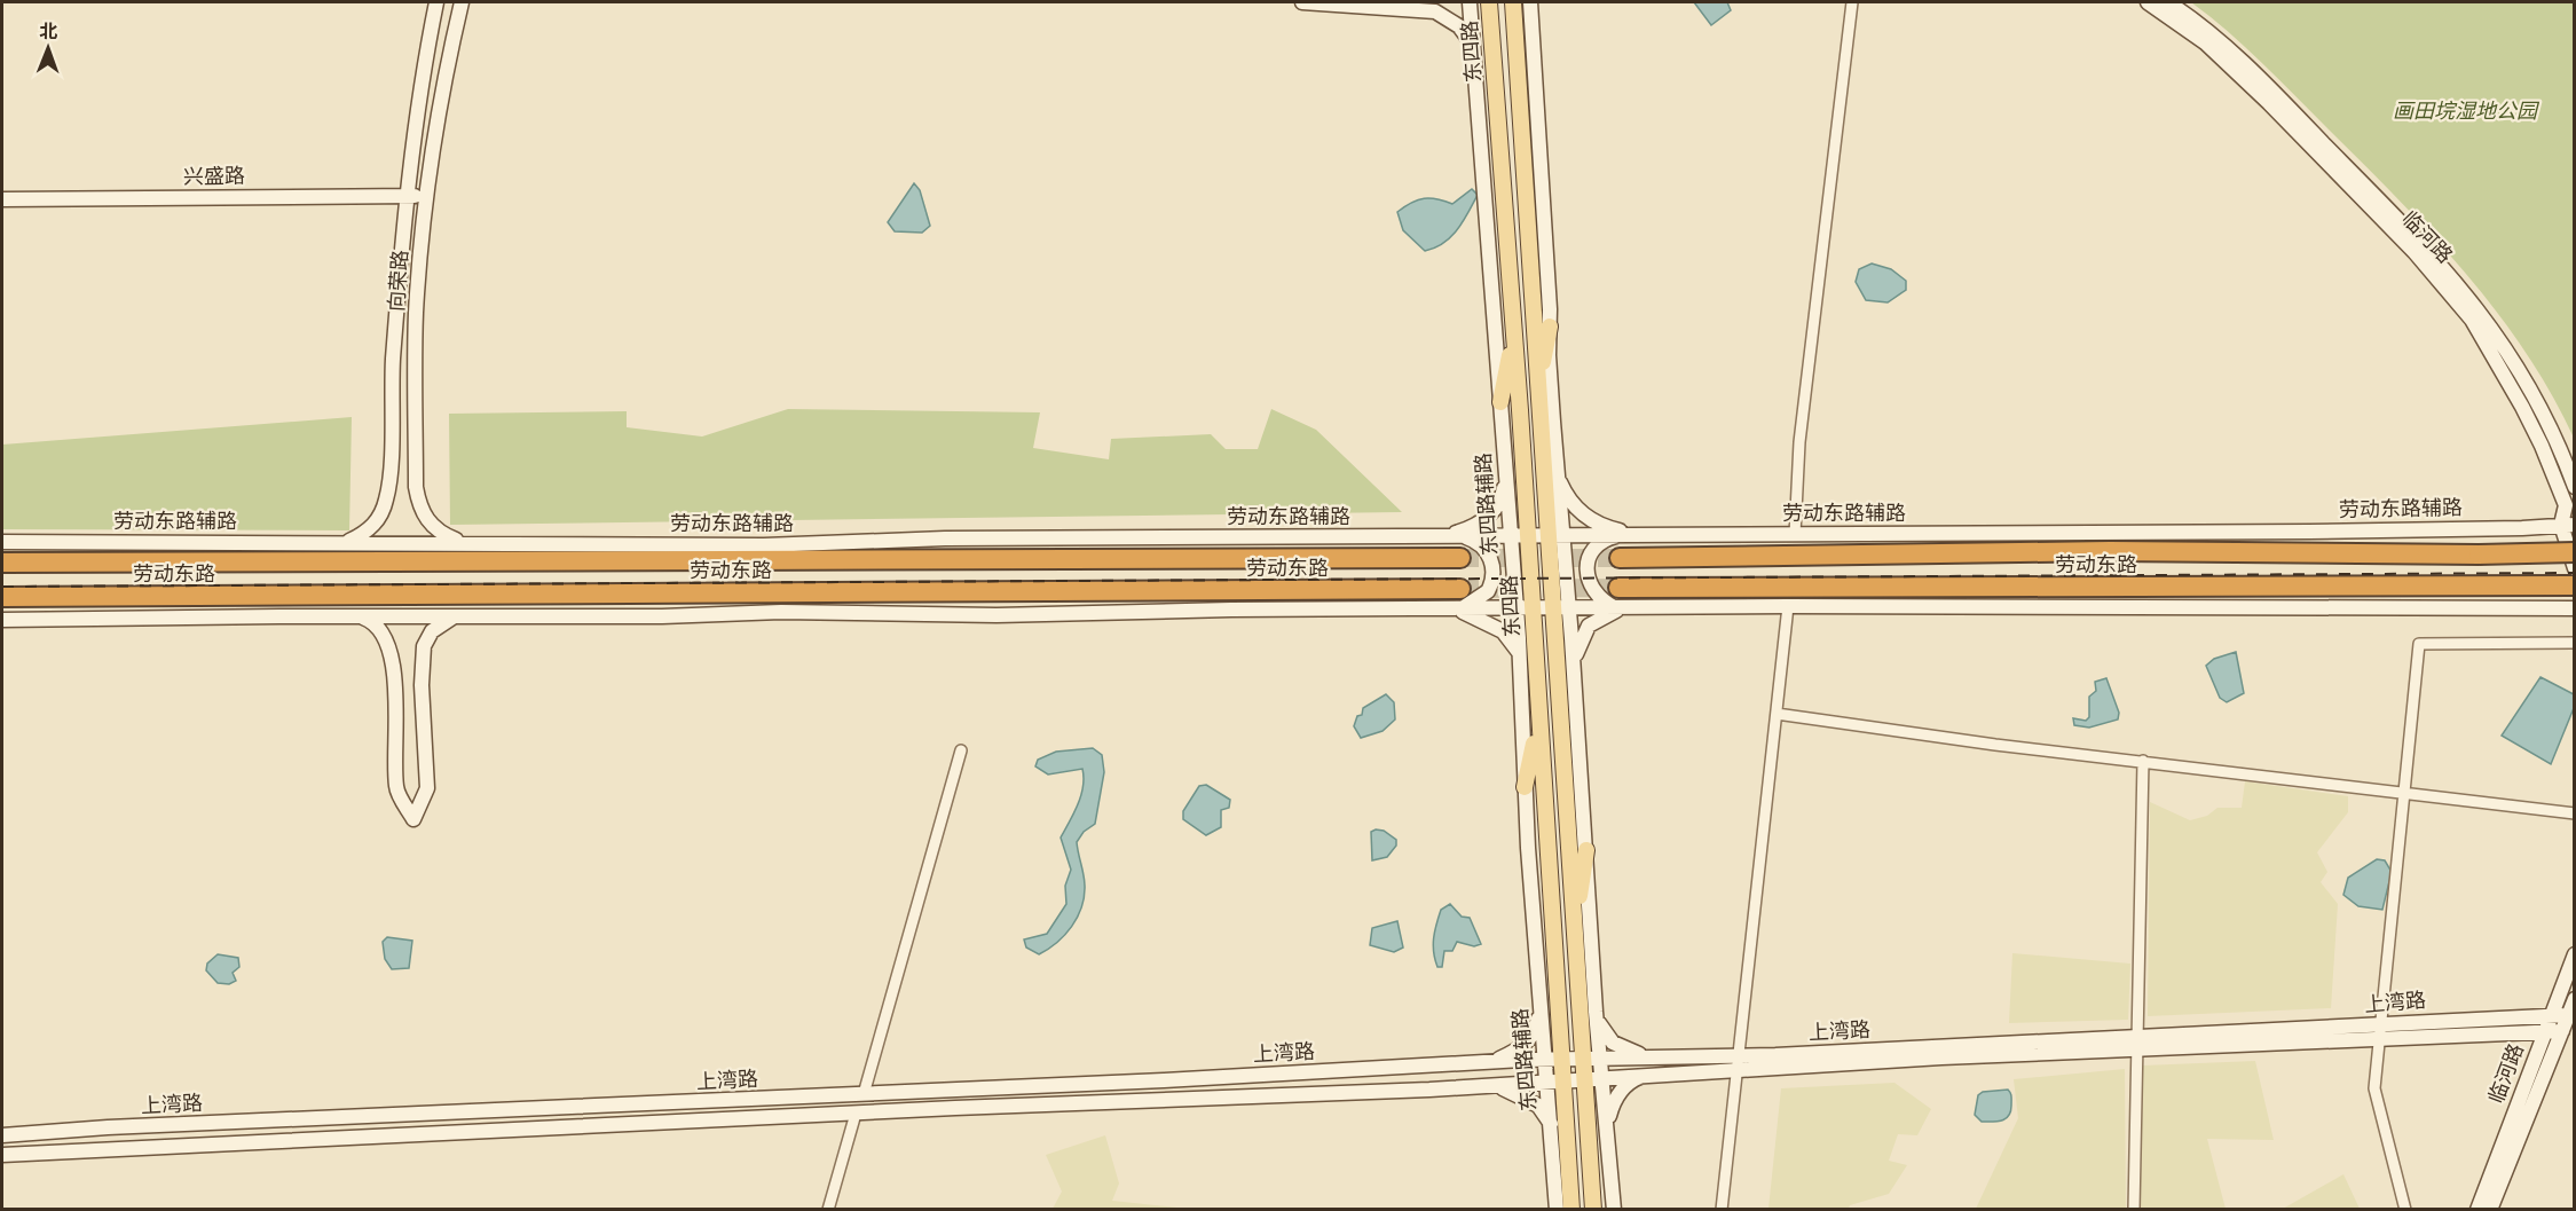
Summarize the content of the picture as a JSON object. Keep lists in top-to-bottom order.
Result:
{
  "streets": {
    "highway": ["劳动东路"],
    "main road": [
      "东四路",
      "兴盛路",
      "临河路",
      "向荣路",
      "东四路辅路",
      "劳动东路辅路",
      "上湾路"
    ]
  },
  "crossings": [
    ["东四路", "东四路辅路"],
    ["东四路", "劳动东路辅路"],
    ["东四路", "上湾路"],
    ["兴盛路", "向荣路"],
    ["临河路", "劳动东路辅路"],
    ["临河路", "上湾路"],
    ["向荣路", "劳动东路辅路"],
    ["东四路辅路", "劳动东路辅路"],
    ["东四路辅路", "上湾路"]
  ],
  "parks": ["画田垸湿地公园"],
  "north": "top"
}
